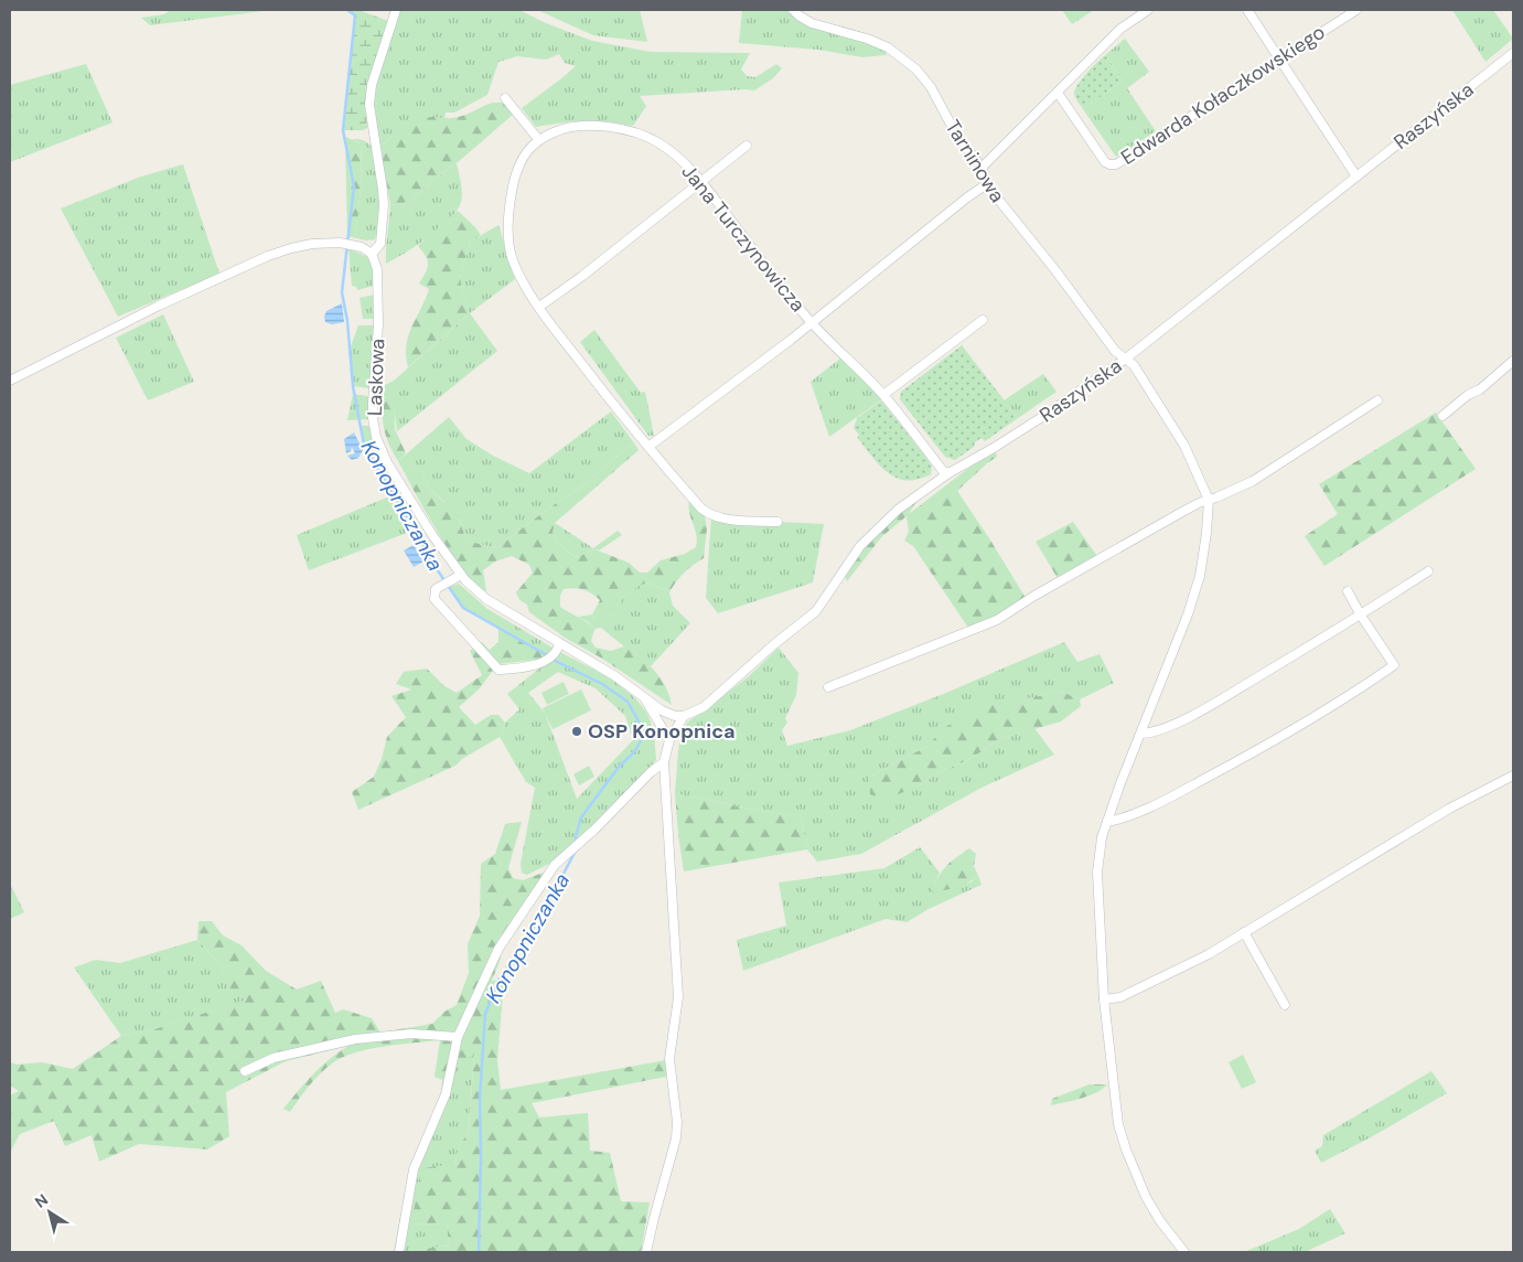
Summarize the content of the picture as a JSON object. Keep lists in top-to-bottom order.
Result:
{
  "streets": {
    "street": [
      "Edwarda Kołaczkowskiego",
      "Raszyńska",
      "Tarninowa",
      "Jana Turczynowicza",
      "Laskowa"
    ]
  },
  "crossings": [
    ["Raszyńska", "Tarninowa"],
    ["Raszyńska", "Jana Turczynowicza"],
    ["Raszyńska", "Laskowa"]
  ],
  "water": ["Konopniczanka"],
  "places": ["OSP Konopnica"],
  "north": "top left"
}
